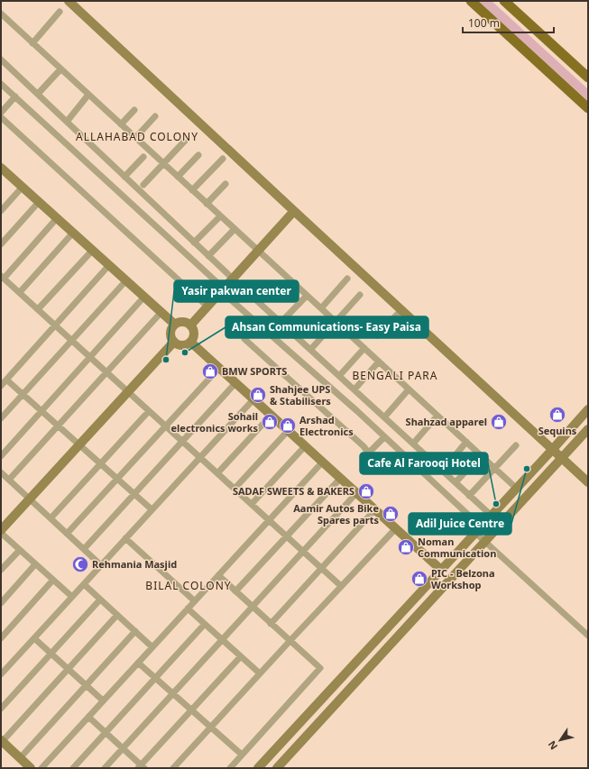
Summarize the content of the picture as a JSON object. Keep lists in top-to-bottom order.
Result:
{
  "districts": ["ALLAHABAD COLONY", "BENGALI PARA", "BILAL COLONY"],
  "places": {
    "other": [
      "Ahsan Communications- Easy Paisa",
      "Yasir pakwan center",
      "Adil Juice Centre",
      "Cafe Al Farooqi Hotel"
    ],
    "shop": [
      "BMW SPORTS",
      "Shahjee UPS & Stabilisers",
      "Sequins",
      "Sohail electronics works",
      "Shahzad apparel",
      "Arshad Electronics",
      "SADAF SWEETS & BAKERS",
      "Aamir Autos Bike Spares parts",
      "Noman Communication",
      "PIC - Belzona Workshop"
    ],
    "mosque": ["Rehmania Masjid"]
  },
  "scale_bar": "100 m",
  "north": "bottom left"
}
